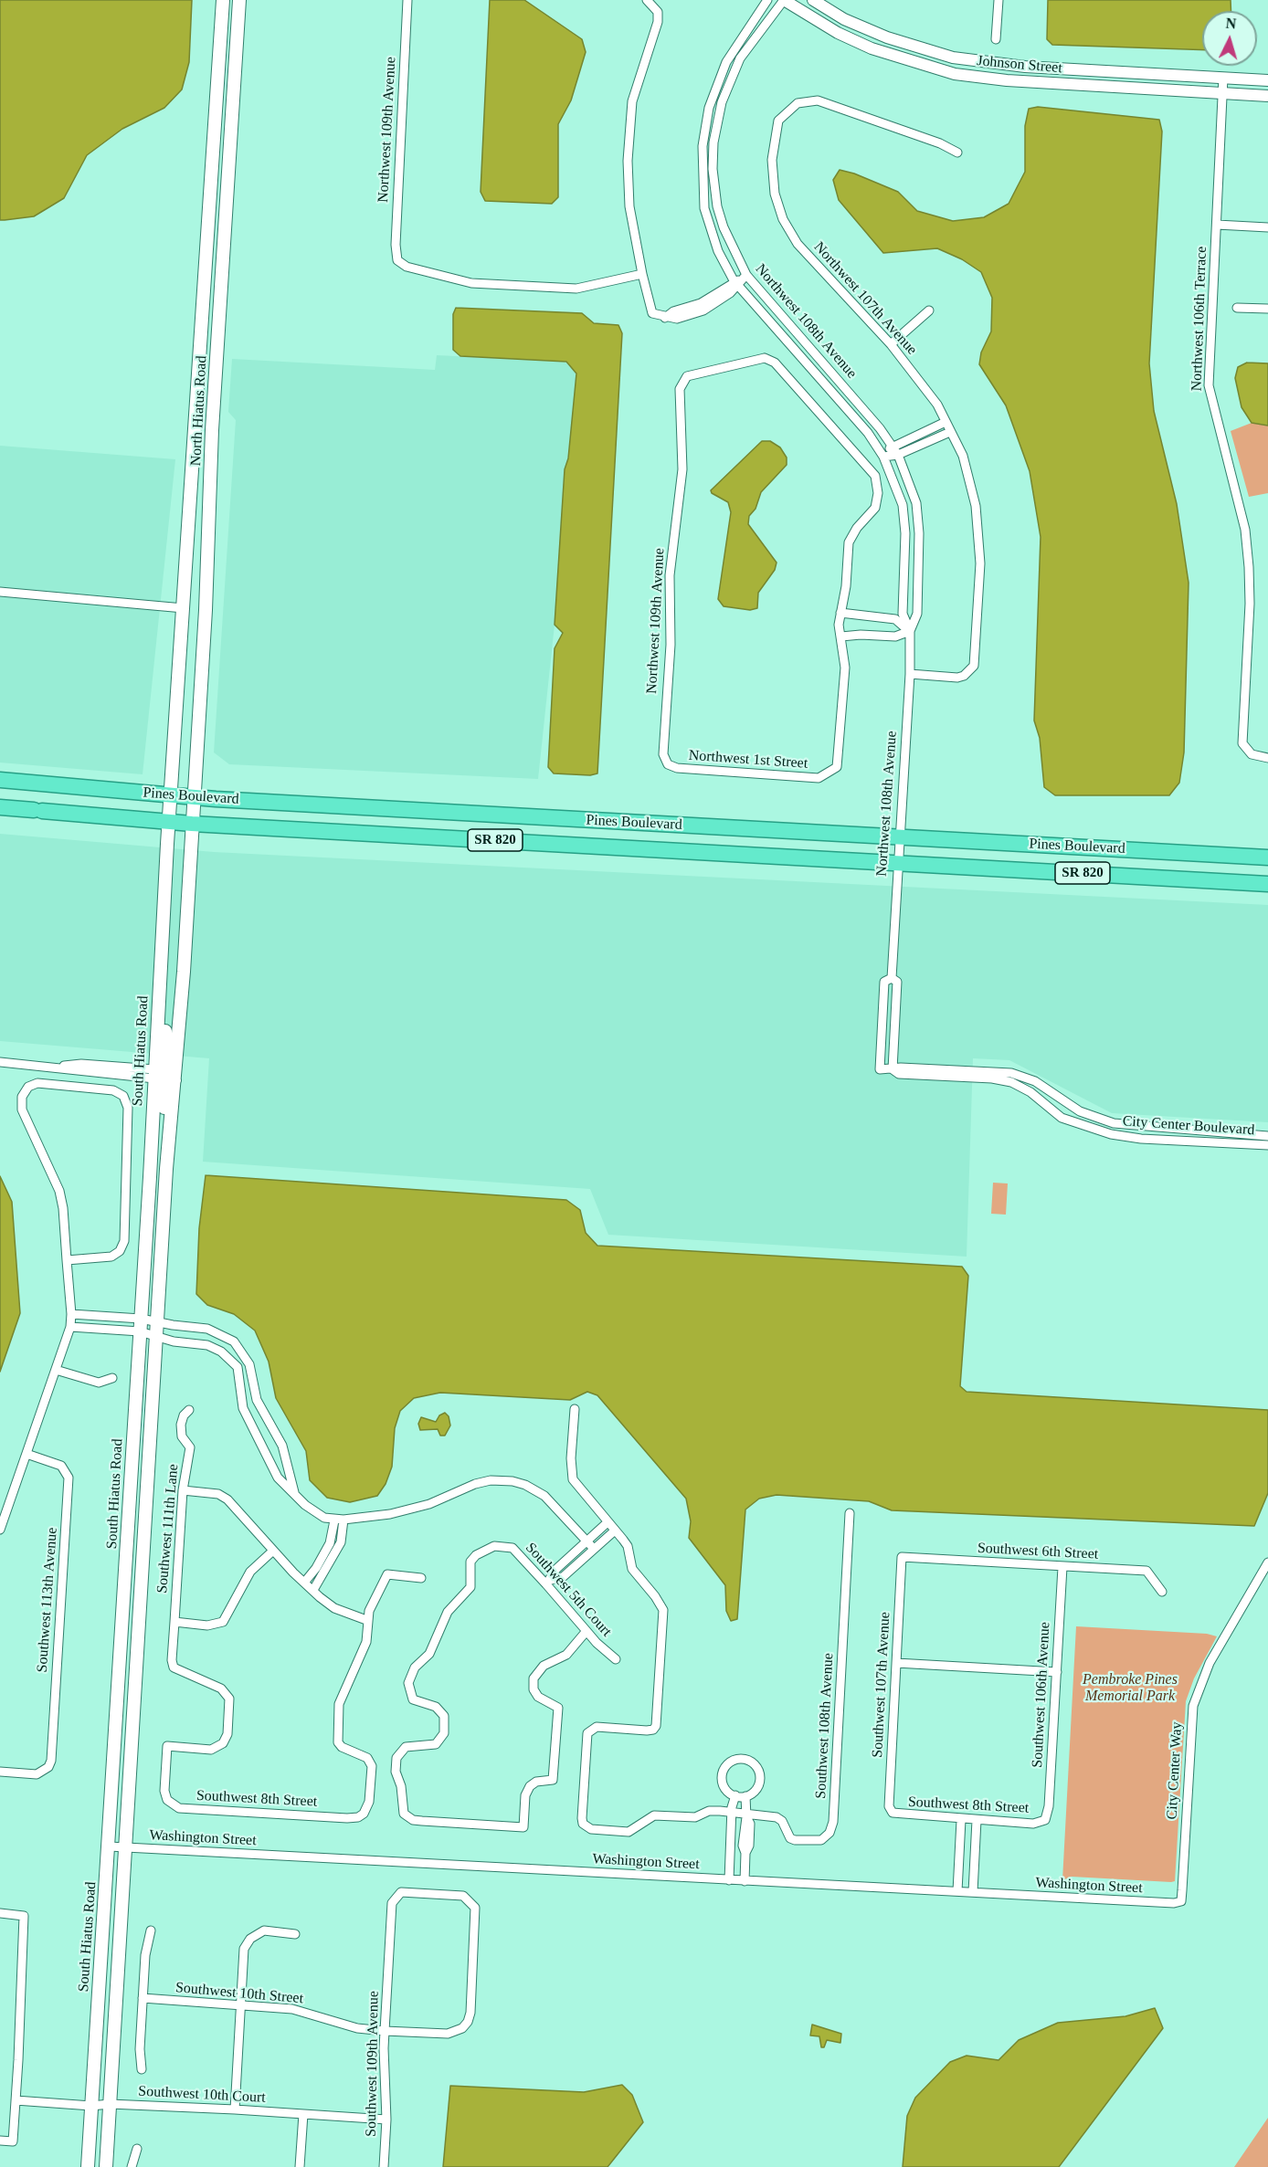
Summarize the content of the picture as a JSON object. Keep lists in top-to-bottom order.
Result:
{
  "streets": {
    "highway": ["Pines Boulevard", "SR 820"],
    "main road": ["North Hiatus Road", "South Hiatus Road"],
    "street": [
      "Johnson Street",
      "Northwest 109th Avenue",
      "Northwest 107th Avenue",
      "Northwest 106th Terrace",
      "Northwest 108th Avenue",
      "Northwest 1st Street",
      "City Center Boulevard",
      "Southwest 111th Lane",
      "Southwest 6th Street",
      "Southwest 5th Court",
      "Southwest 113th Avenue",
      "Southwest 107th Avenue",
      "Southwest 106th Avenue",
      "Southwest 108th Avenue",
      "City Center Way",
      "Southwest 8th Street",
      "Washington Street",
      "Southwest 10th Street",
      "Southwest 109th Avenue",
      "Southwest 10th Court"
    ]
  },
  "crossings": [
    ["Johnson Street", "Northwest 106th Terrace"],
    ["Johnson Street", "Northwest 108th Avenue"],
    ["Northwest 109th Avenue", "Northwest 1st Street"],
    ["Northwest 107th Avenue", "Northwest 108th Avenue"],
    ["Northwest 108th Avenue", "Pines Boulevard"],
    ["Northwest 108th Avenue", "City Center Boulevard"],
    ["North Hiatus Road", "Pines Boulevard"],
    ["North Hiatus Road", "South Hiatus Road"],
    ["Pines Boulevard", "South Hiatus Road"],
    ["South Hiatus Road", "Washington Street"],
    ["South Hiatus Road", "Southwest 10th Court"],
    ["Southwest 111th Lane", "Southwest 8th Street"],
    ["Southwest 6th Street", "Southwest 107th Avenue"],
    ["Southwest 6th Street", "Southwest 106th Avenue"],
    ["Southwest 107th Avenue", "Southwest 8th Street"],
    ["Southwest 106th Avenue", "Southwest 8th Street"],
    ["City Center Way", "Washington Street"],
    ["Southwest 10th Street", "Southwest 109th Avenue"],
    ["Southwest 109th Avenue", "Southwest 10th Court"]
  ],
  "parks": ["Pembroke Pines Memorial Park"],
  "north": "top"
}
